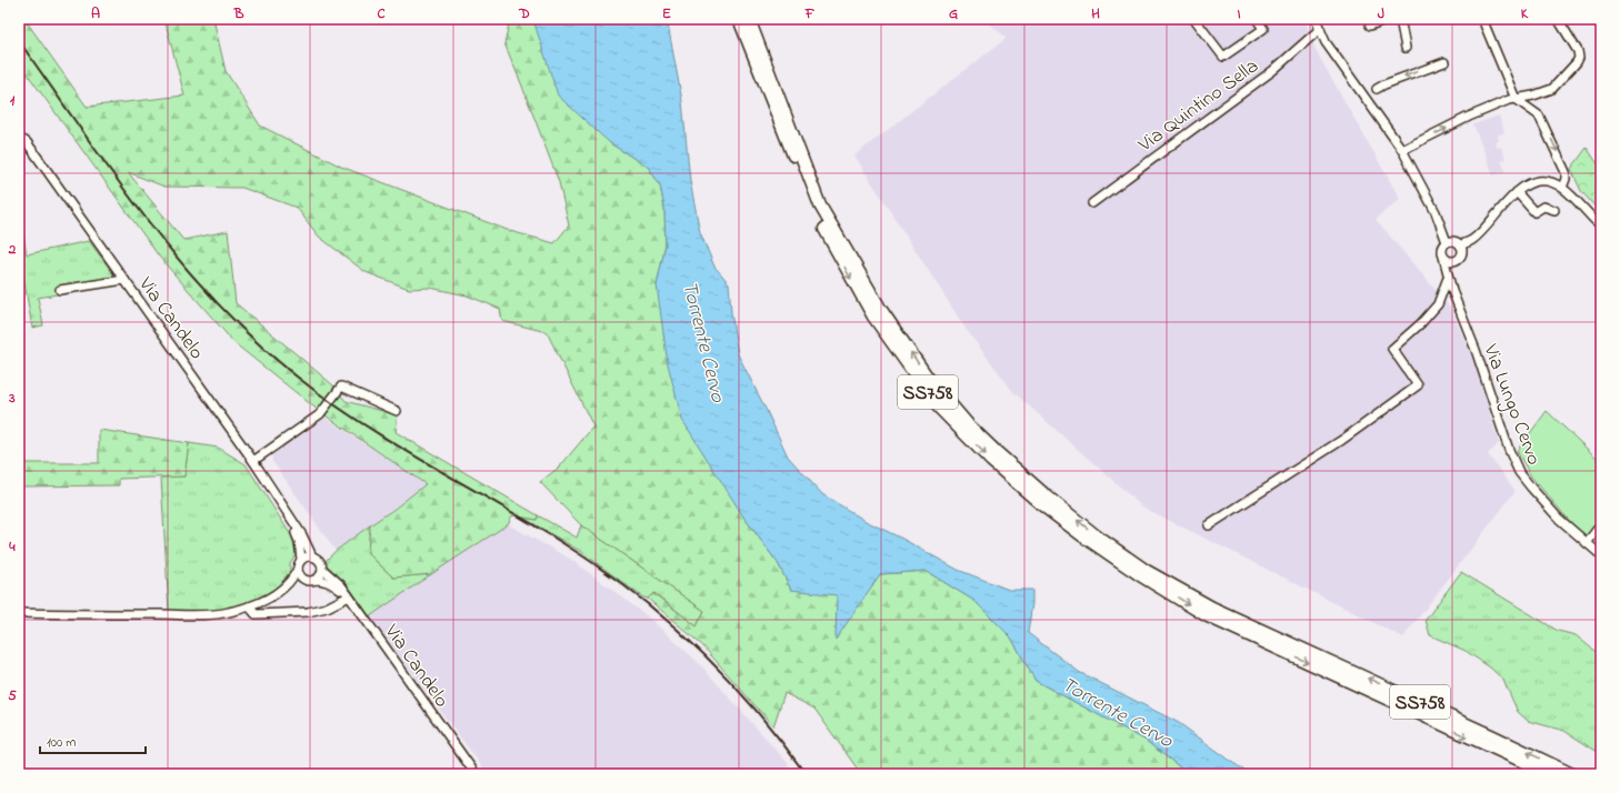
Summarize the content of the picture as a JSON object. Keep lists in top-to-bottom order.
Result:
{
  "streets": {
    "highway": ["SS758"],
    "street": ["Via Quintino Sella", "Via Candelo", "Via Lungo Cervo"]
  },
  "water": ["Torrente Cervo"],
  "scale_bar": "100 m",
  "grid": {
    "columns": [
      "A",
      "B",
      "C",
      "D",
      "E",
      "F",
      "G",
      "H",
      "I",
      "J",
      "K"
    ],
    "rows": [
      "1",
      "2",
      "3",
      "4",
      "5"
    ]
  }
}
